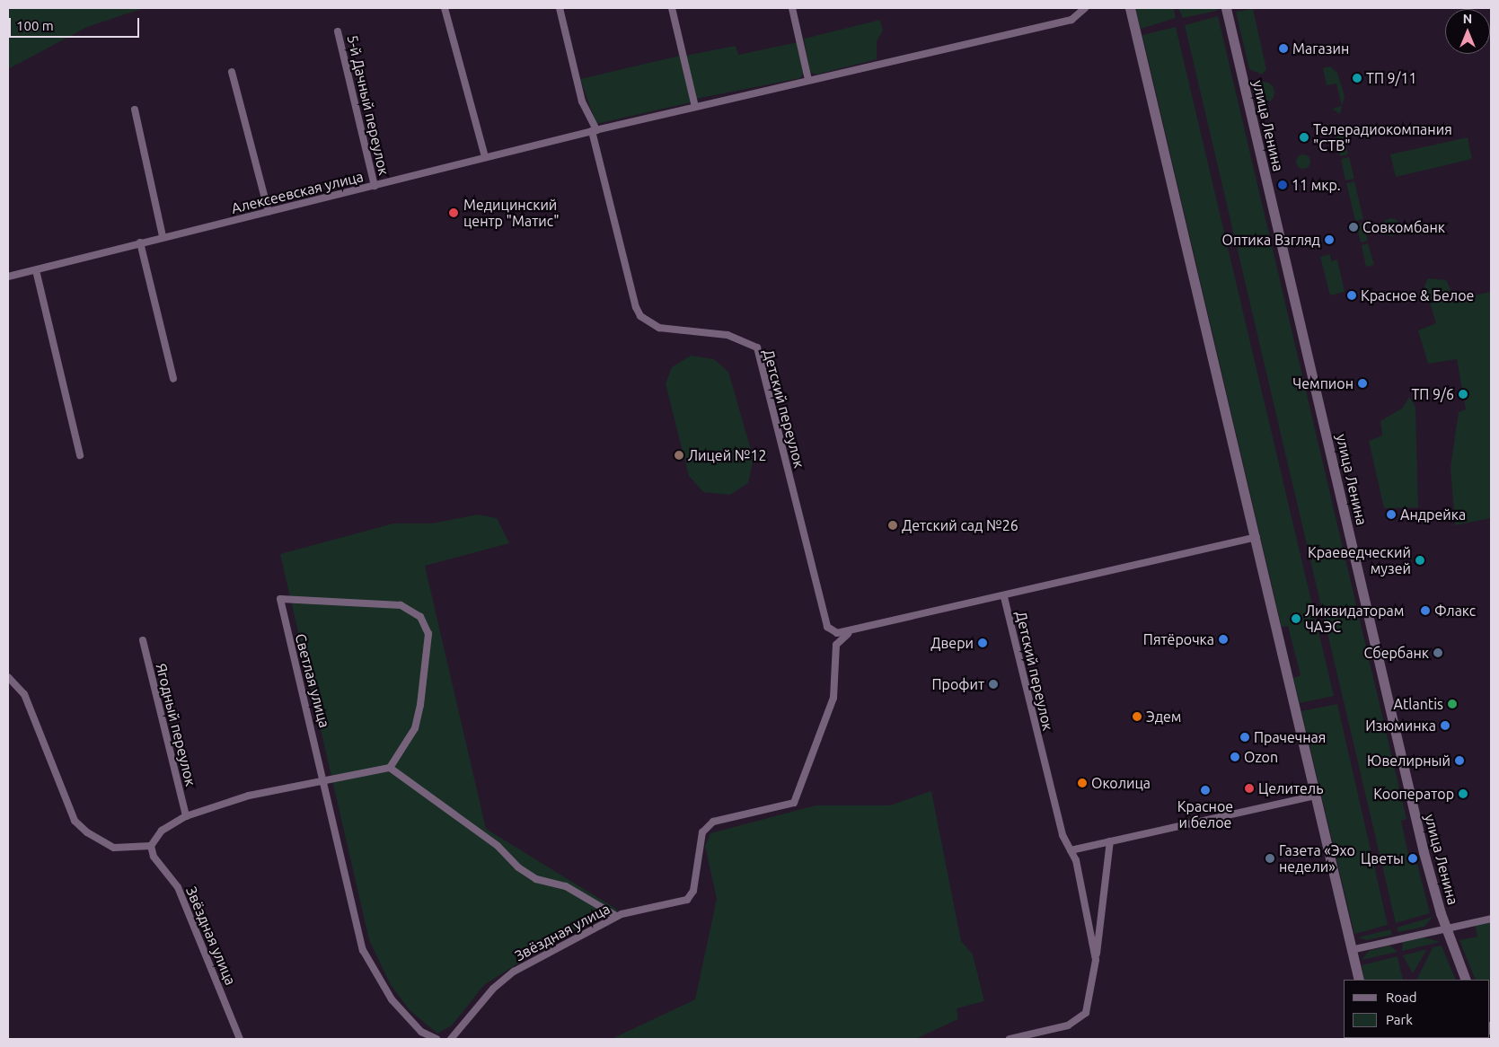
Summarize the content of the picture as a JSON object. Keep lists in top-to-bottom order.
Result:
{
  "streets": {
    "main road": ["улица Ленина"],
    "street": [
      "5-й Дачный переулок",
      "Алексеевская улица",
      "Детский переулок",
      "Светлая улица",
      "Ягодный переулок",
      "Звёздная улица"
    ]
  },
  "crossings": [
    ["5-й Дачный переулок", "Алексеевская улица"],
    ["Алексеевская улица", "Детский переулок"],
    ["Детский переулок", "Звёздная улица"]
  ],
  "places": [
    "Магазин",
    "ТП 9/11",
    "Телерадиокомпания \"СТВ\"",
    "11 мкр.",
    "Медицинский центр \"Матис\"",
    "Совкомбанк",
    "Оптика Взгляд",
    "Красное & Белое",
    "Чемпион",
    "ТП 9/6",
    "Лицей №12",
    "Андрейка",
    "Детский сад №26",
    "Краеведческий музей",
    "Флакс",
    "Ликвидаторам ЧАЭС",
    "Пятёрочка",
    "Двери",
    "Сбербанк",
    "Профит",
    "Atlantis",
    "Эдем",
    "Изюминка",
    "Прачечная",
    "Ozon",
    "Ювелирный",
    "Околица",
    "Целитель",
    "Красное и белое",
    "Кооператор",
    "Газета «Эхо недели»",
    "Цветы"
  ],
  "legend": ["Road", "Park"],
  "scale_bar": "100 m",
  "north": "top"
}
